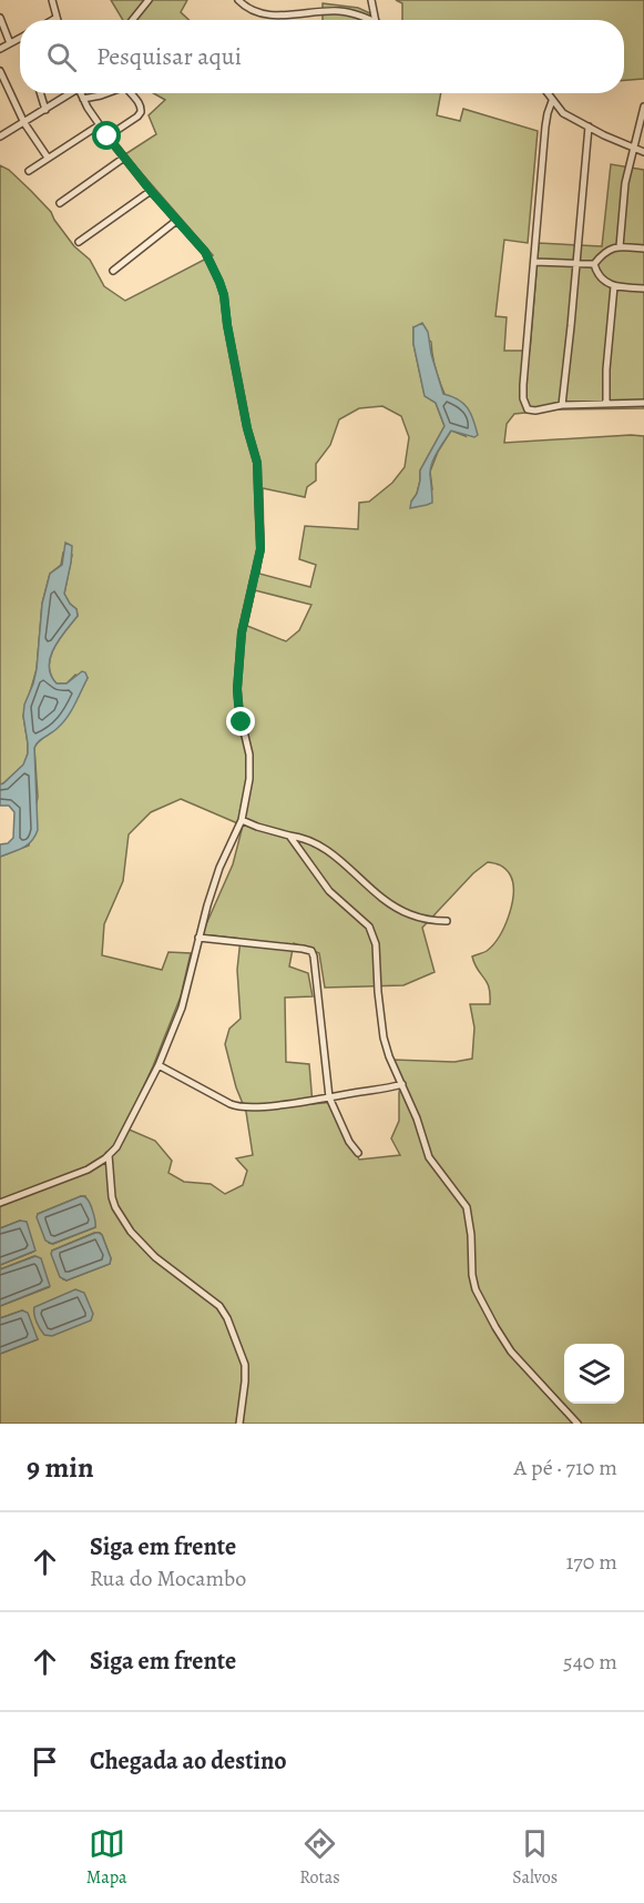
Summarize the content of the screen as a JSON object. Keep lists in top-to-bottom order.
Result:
{
  "page": {
    "search": "Pesquisar aqui",
    "heading": ["9 min", "A pé · 710 m"],
    "list": [
      ["Siga em frente", "Rua do Mocambo", "170 m"],
      ["Siga em frente", "540 m"],
      "Chegada ao destino"
    ],
    "nav": ["Mapa", "Rotas", "Salvos"]
  }
}
